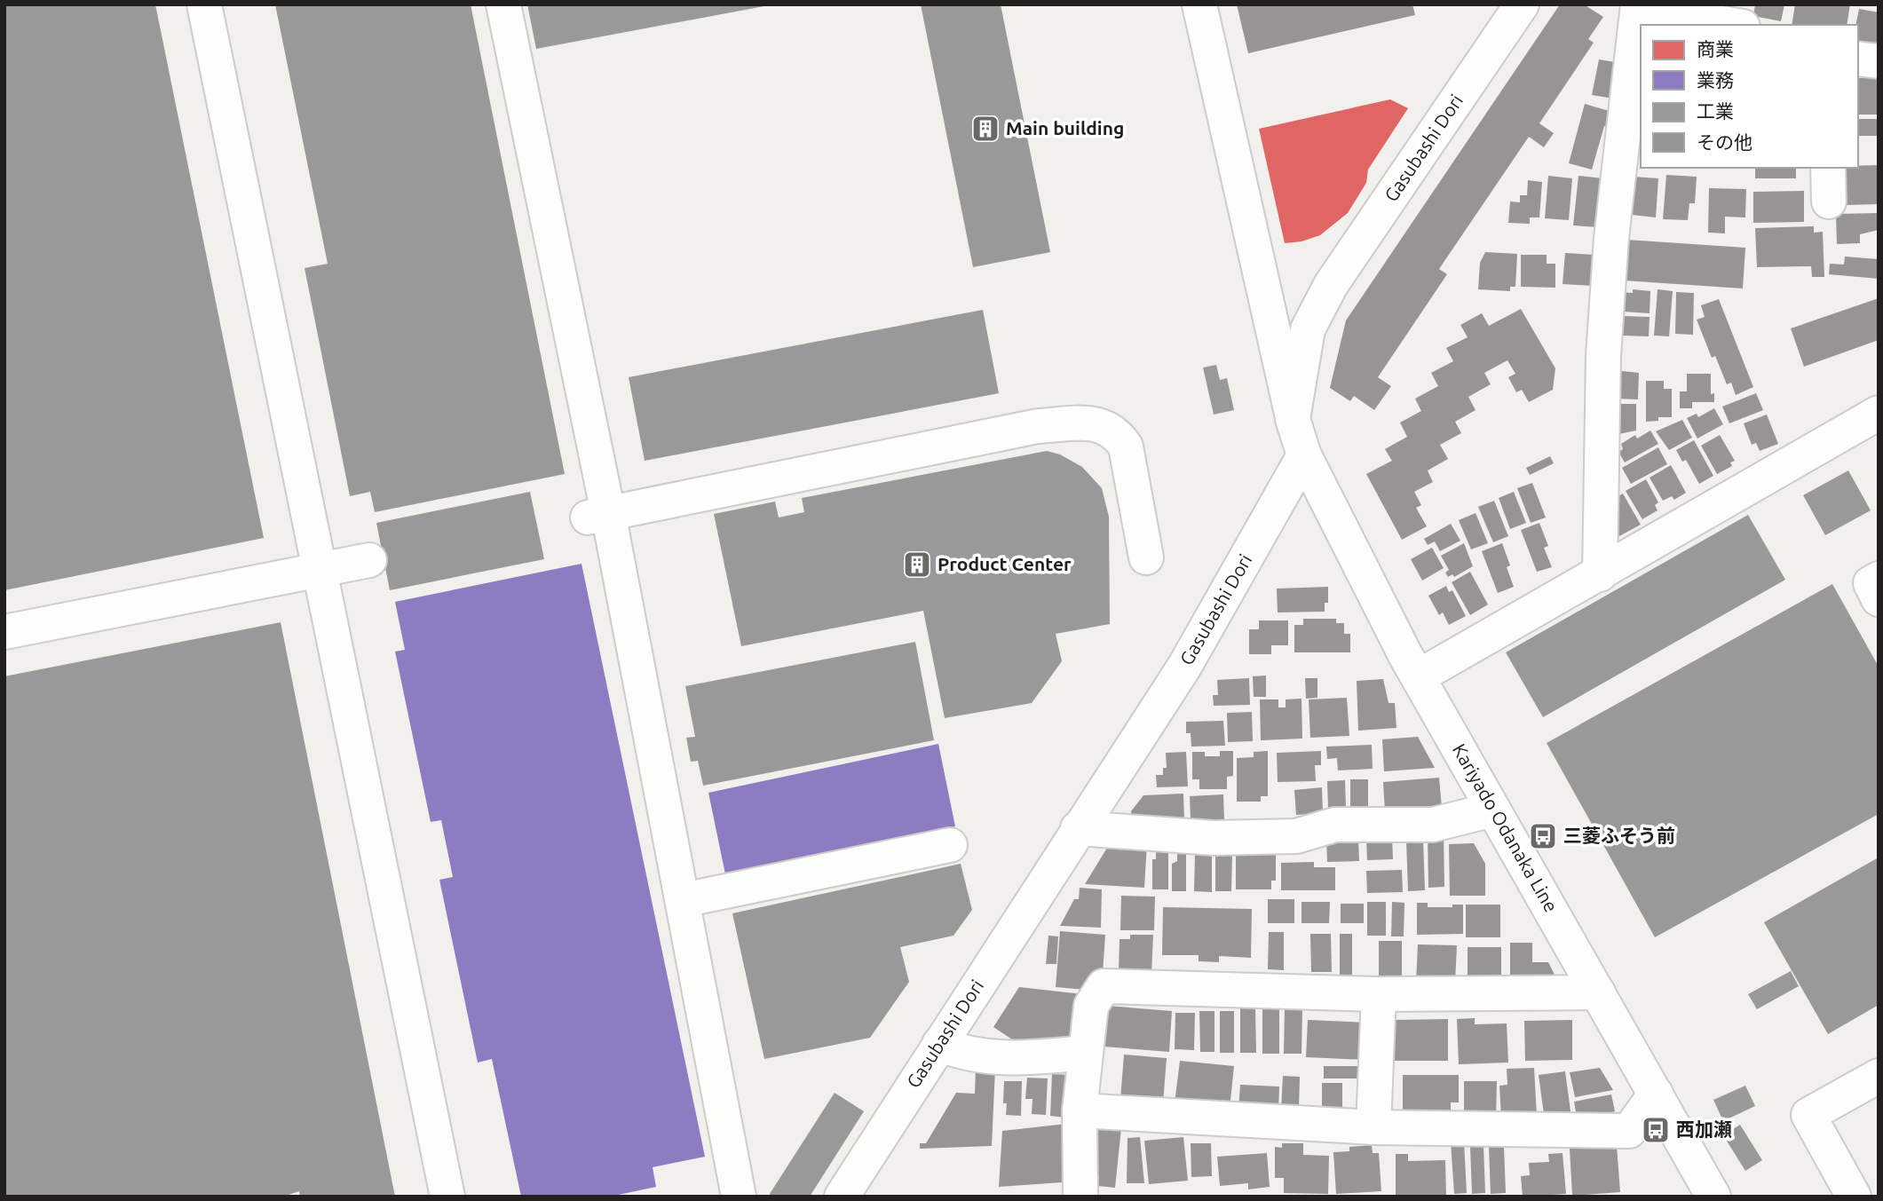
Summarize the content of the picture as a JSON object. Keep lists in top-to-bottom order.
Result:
{
  "streets": {
    "street": ["Gasubashi Dori", "Kariyado Odanaka Line"]
  },
  "crossings": [
    ["Gasubashi Dori", "Kariyado Odanaka Line"]
  ],
  "places": {
    "building": ["Main building", "Product Center"],
    "bus stop": ["三菱ふそう前", "西加瀬"]
  },
  "legend": [
    "商業",
    "業務",
    "工業",
    "その他"
  ]
}
